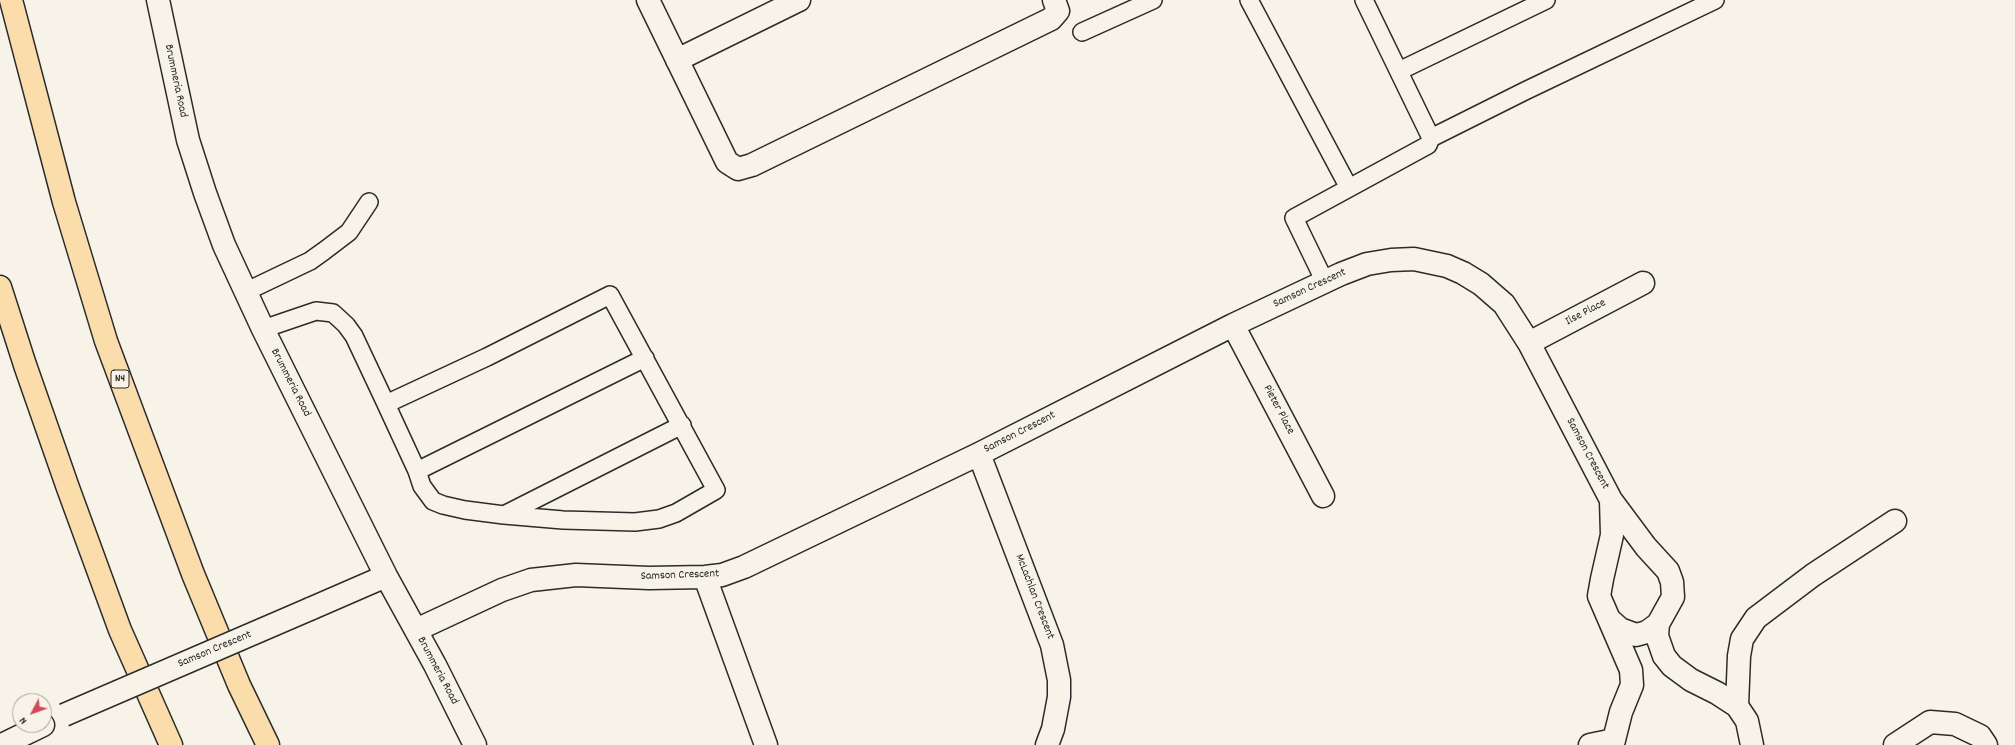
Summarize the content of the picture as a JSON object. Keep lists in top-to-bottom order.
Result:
{
  "streets": {
    "highway": ["N4"],
    "street": [
      "Brummeria Road",
      "Samson Crescent",
      "Ilse Place",
      "Pieter Place",
      "McLachlan Crescent"
    ]
  },
  "crossings": [
    ["Brummeria Road", "Samson Crescent"],
    ["Samson Crescent", "Ilse Place"],
    ["Samson Crescent", "Pieter Place"],
    ["Samson Crescent", "McLachlan Crescent"]
  ],
  "north": "bottom left"
}
